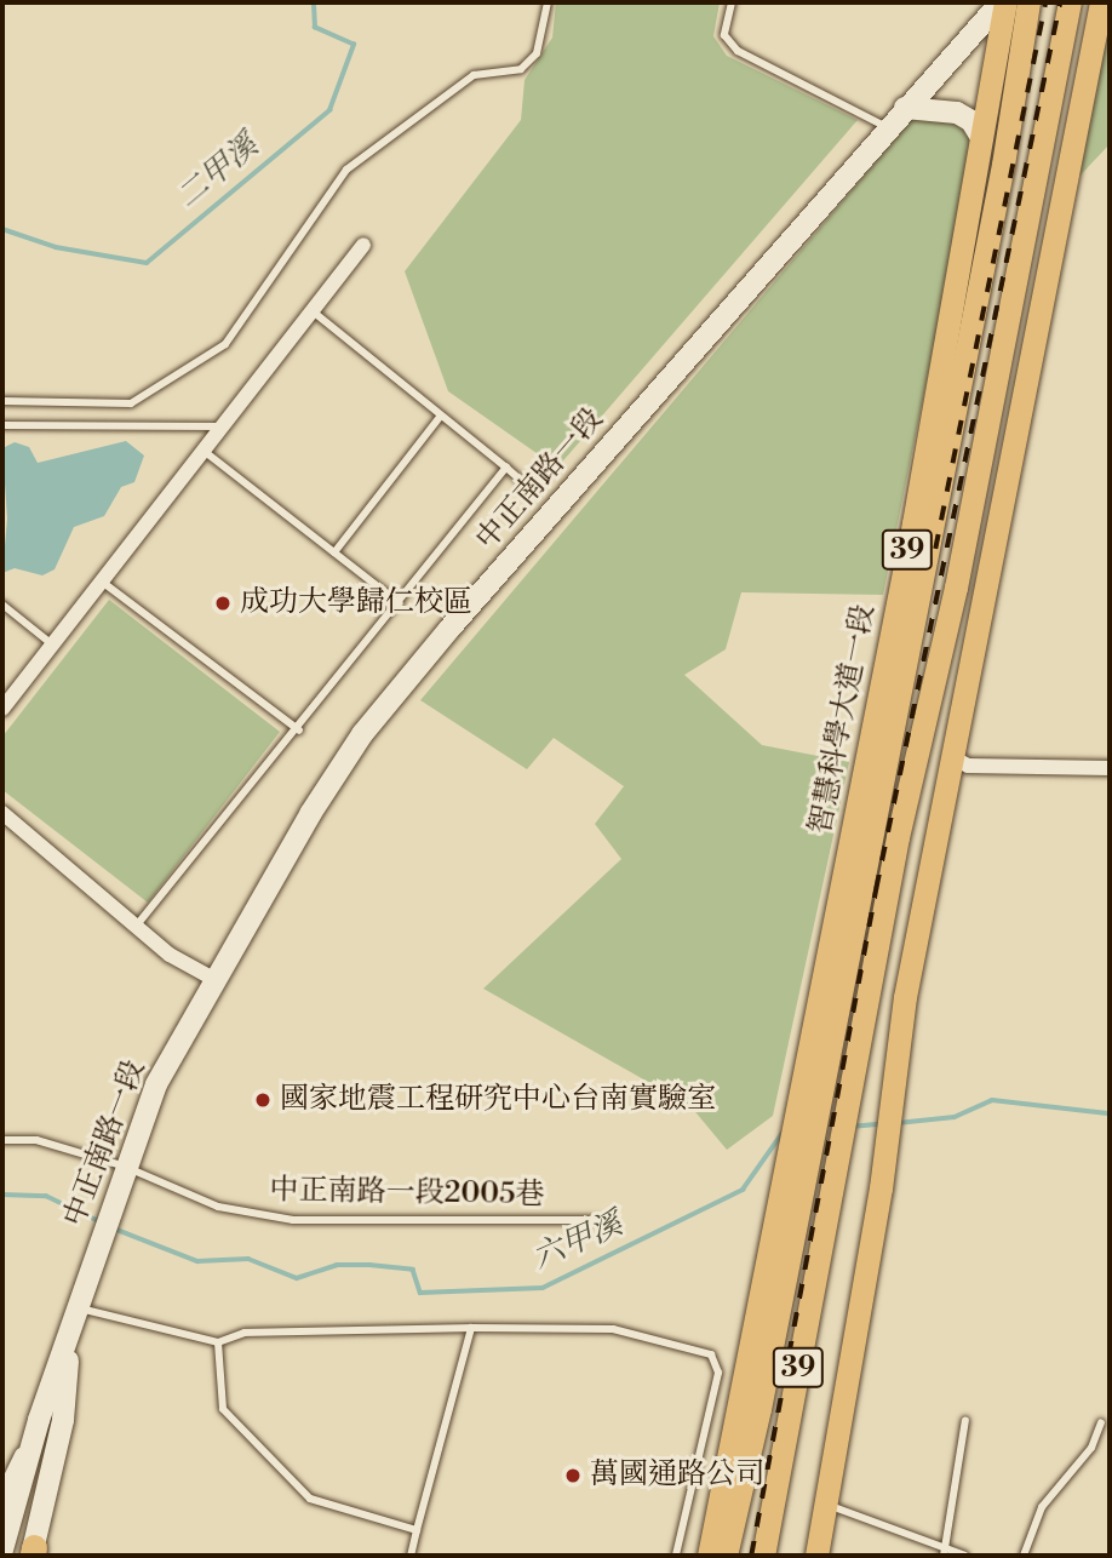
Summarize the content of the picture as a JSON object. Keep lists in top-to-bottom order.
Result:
{
  "streets": {
    "main road": ["39", "智慧科學大道一段"],
    "street": ["中正南路一段"],
    "lane": ["中正南路一段2005巷"]
  },
  "crossings": [
    ["中正南路一段", "智慧科學大道一段"],
    ["中正南路一段", "中正南路一段2005巷"],
    ["39", "智慧科學大道一段"]
  ],
  "water": ["二甲溪", "六甲溪"],
  "places": ["成功大學歸仁校區", "國家地震工程研究中心台南實驗室", "萬國通路公司"]
}
